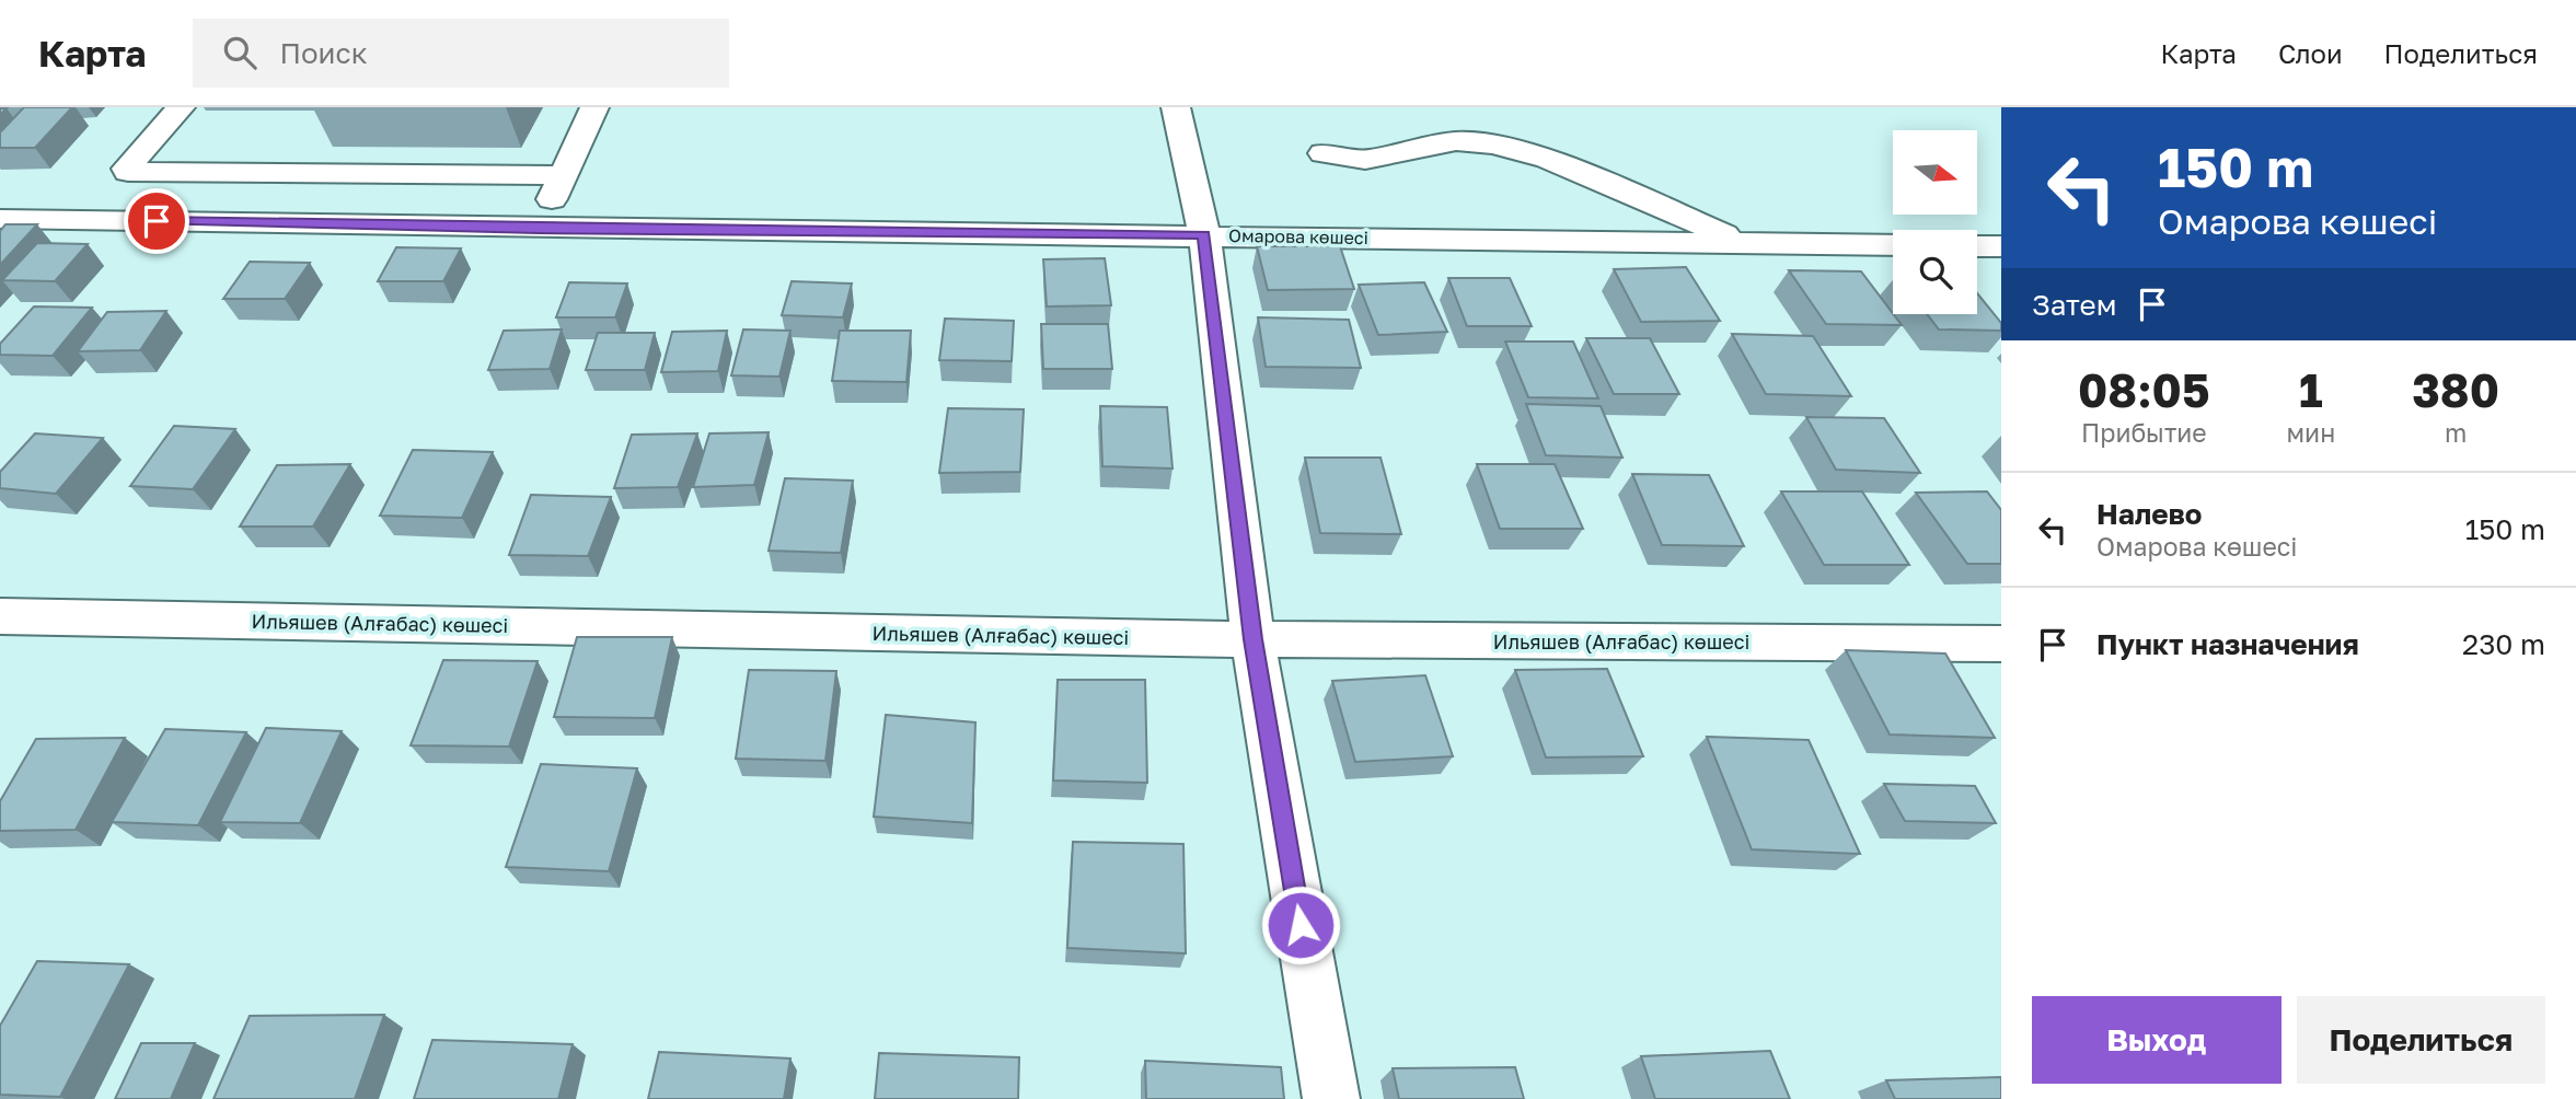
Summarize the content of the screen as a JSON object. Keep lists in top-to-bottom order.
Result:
{
  "streets": {
    "street": ["Омарова көшесі", "Ильяшев (Алғабас) көшесі"]
  },
  "north": "right",
  "page": {
    "header": "Карта",
    "search": "Поиск",
    "nav": ["Карта", "Слои", "Поделиться"],
    "turn": ["150 m", "Омарова көшесі"],
    "then": "Затем",
    "eta": [
      "08:05",
      "Прибытие",
      "1",
      "мин",
      "380",
      "m"
    ],
    "list": [
      {
        "name": "Налево",
        "note": "Омарова көшесі",
        "value": "150 m"
      },
      {
        "name": "Пункт назначения",
        "value": "230 m"
      }
    ],
    "buttons": ["Выход", "Поделиться"]
  }
}
